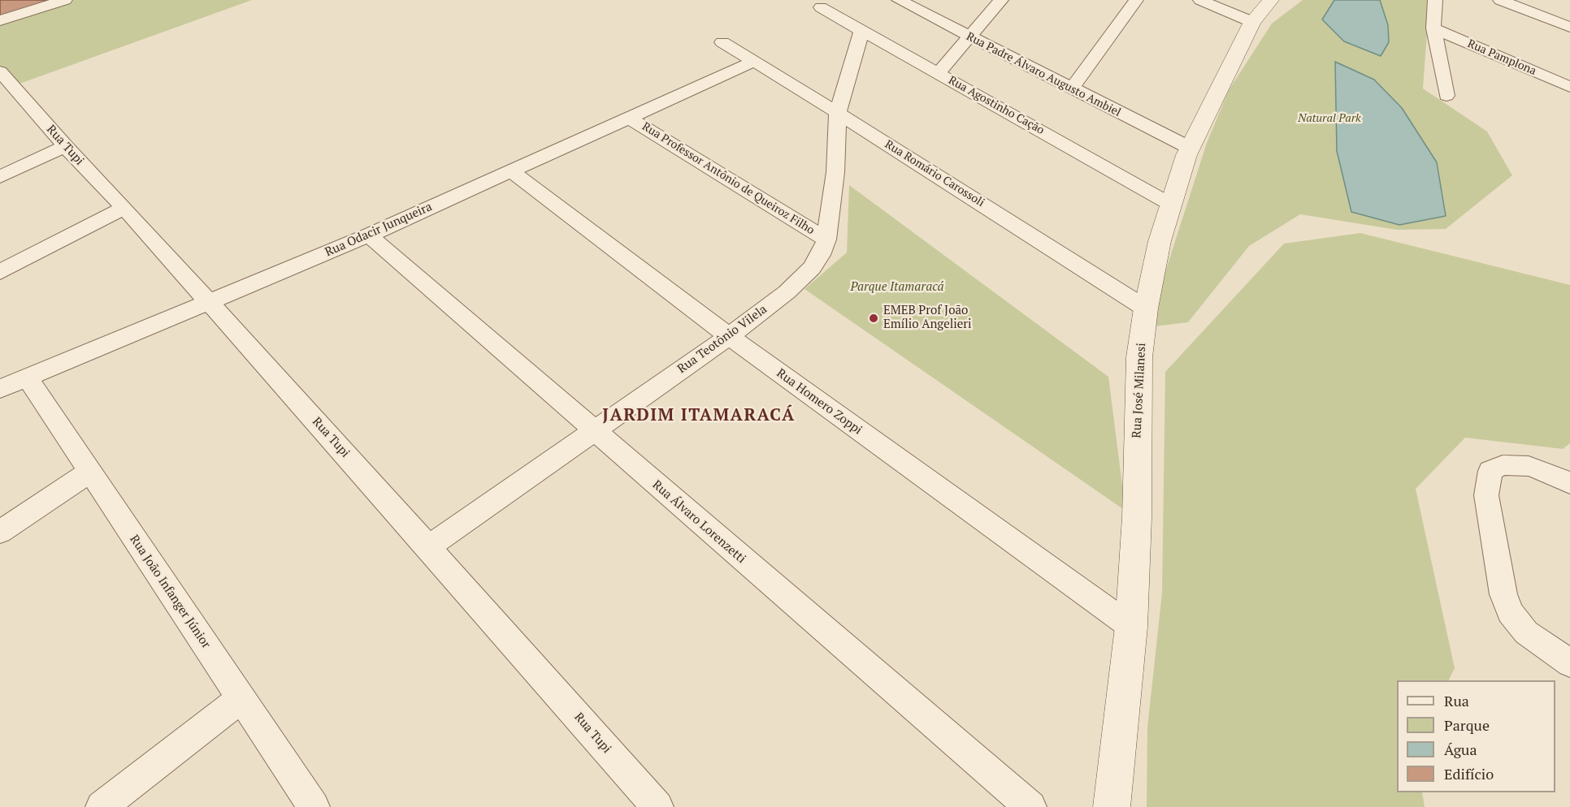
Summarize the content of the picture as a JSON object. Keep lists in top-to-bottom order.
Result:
{
  "streets": {
    "street": [
      "Rua Pamplona",
      "Rua Padre Álvaro Augusto Ambiel",
      "Rua Agostinho Cação",
      "Rua Tupi",
      "Rua Romário Carossoli",
      "Rua Professor Antônio de Queiroz Filho",
      "Rua Odacir Junqueira",
      "Rua Teotônio Vilela",
      "Rua José Milanesi",
      "Rua Homero Zoppi",
      "Rua Álvaro Lorenzetti",
      "Rua João Infanger Júnior"
    ]
  },
  "crossings": [
    ["Rua Padre Álvaro Augusto Ambiel", "Rua José Milanesi"],
    ["Rua Agostinho Cação", "Rua Teotônio Vilela"],
    ["Rua Agostinho Cação", "Rua José Milanesi"],
    ["Rua Tupi", "Rua Odacir Junqueira"],
    ["Rua Tupi", "Rua Teotônio Vilela"],
    ["Rua Romário Carossoli", "Rua Odacir Junqueira"],
    ["Rua Romário Carossoli", "Rua Teotônio Vilela"],
    ["Rua Romário Carossoli", "Rua José Milanesi"],
    ["Rua Professor Antônio de Queiroz Filho", "Rua Odacir Junqueira"],
    ["Rua Professor Antônio de Queiroz Filho", "Rua Teotônio Vilela"],
    ["Rua Odacir Junqueira", "Rua Homero Zoppi"],
    ["Rua Odacir Junqueira", "Rua Álvaro Lorenzetti"],
    ["Rua Odacir Junqueira", "Rua João Infanger Júnior"],
    ["Rua Teotônio Vilela", "Rua Homero Zoppi"],
    ["Rua Teotônio Vilela", "Rua Álvaro Lorenzetti"],
    ["Rua José Milanesi", "Rua Homero Zoppi"]
  ],
  "districts": ["JARDIM ITAMARACÁ"],
  "parks": ["Natural Park", "Parque Itamaracá"],
  "places": ["EMEB Prof João Emílio Angelieri"],
  "legend": [
    "Rua",
    "Parque",
    "Água",
    "Edifício"
  ]
}
